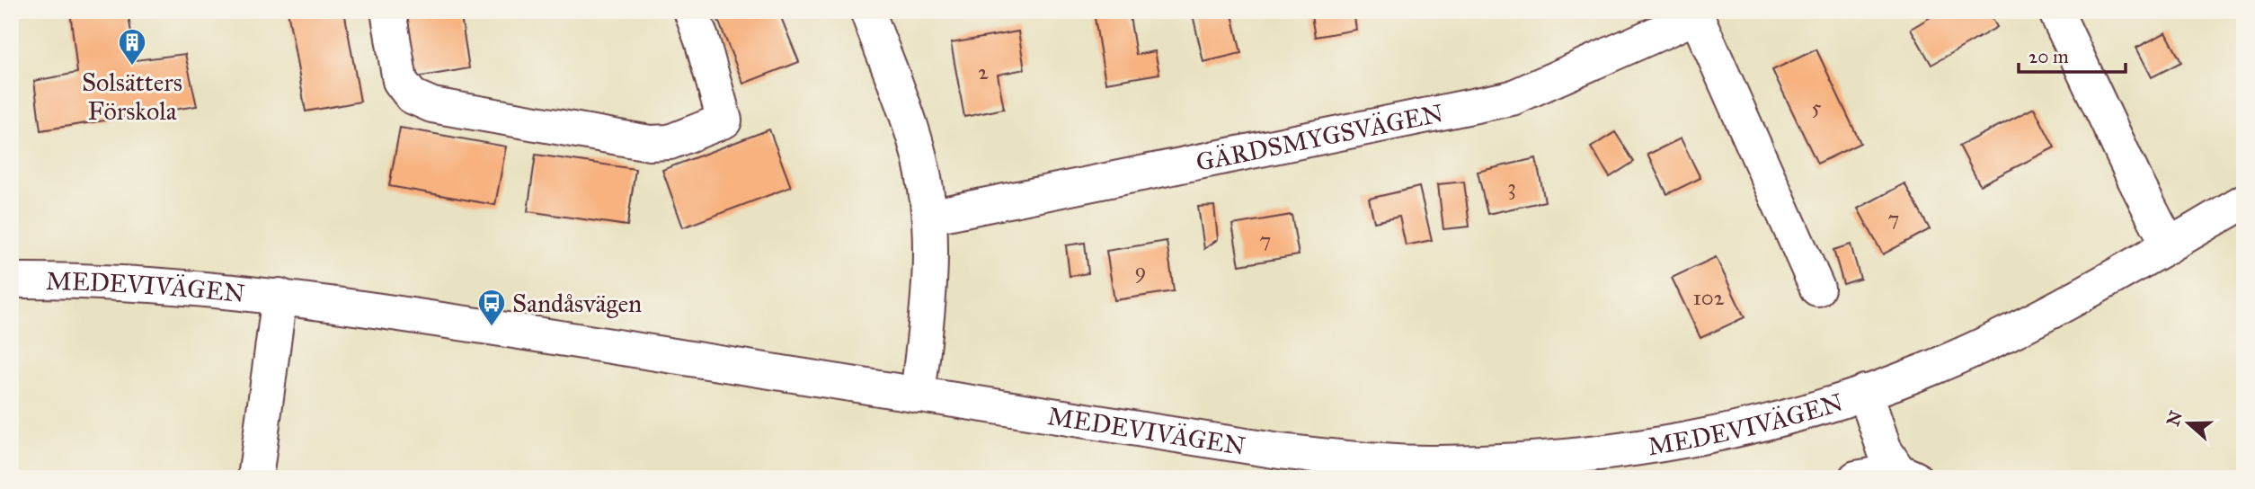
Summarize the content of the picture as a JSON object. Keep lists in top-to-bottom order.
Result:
{
  "streets": {
    "street": ["GÄRDSMYGSVÄGEN", "MEDEVIVÄGEN"]
  },
  "places": {
    "building": ["Solsätters Förskola"],
    "bus stop": ["Sandåsvägen"]
  },
  "house_numbers": [
    "2",
    "5",
    "3",
    "7",
    "7",
    "9",
    "102"
  ],
  "scale_bar": "20 m",
  "north": "left"
}
